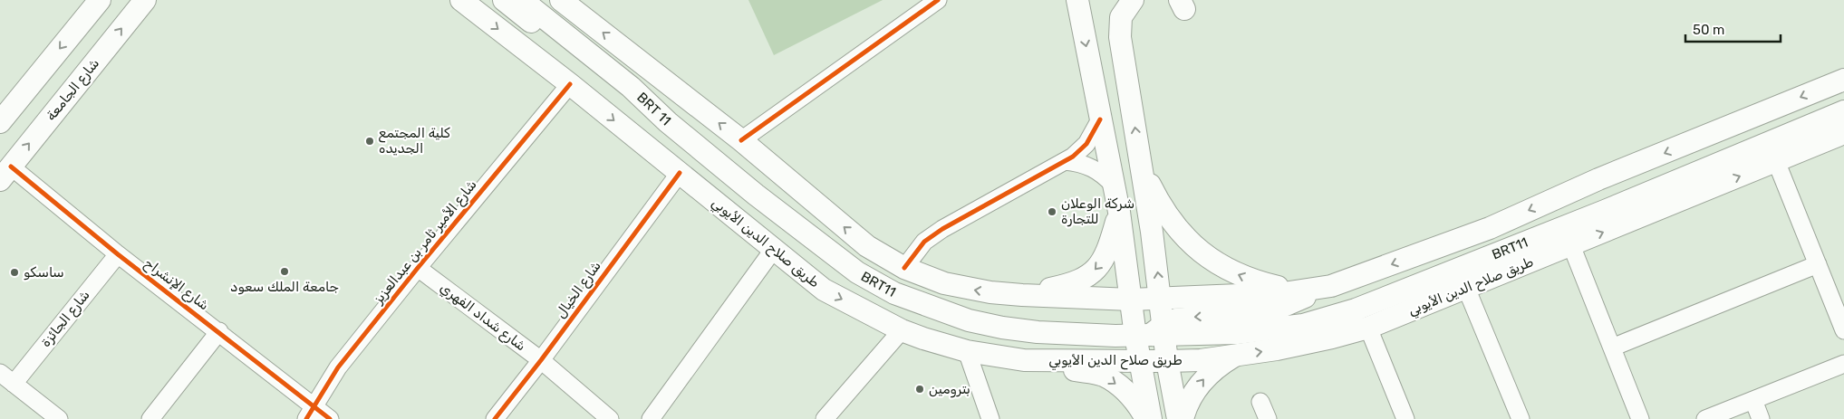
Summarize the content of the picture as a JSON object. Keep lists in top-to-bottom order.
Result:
{
  "streets": {
    "main road": [
      "شارع الجامعة",
      "BRT 11",
      "طريق صلاح الدين الأيوبي",
      "BRT11"
    ],
    "street": [
      "شارع الأمير ثامر بن عبدالعزيز",
      "شارع الإنشراح",
      "شارع الخيال",
      "شارع شداد الفهري",
      "شارع الجائزة"
    ]
  },
  "crossings": [
    ["شارع الجامعة", "شارع الإنشراح"],
    ["BRT 11", "BRT11"],
    ["شارع الأمير ثامر بن عبدالعزيز", "طريق صلاح الدين الأيوبي"],
    ["شارع الأمير ثامر بن عبدالعزيز", "شارع الإنشراح"],
    ["شارع الأمير ثامر بن عبدالعزيز", "شارع شداد الفهري"],
    ["طريق صلاح الدين الأيوبي", "شارع الخيال"],
    ["شارع الإنشراح", "شارع الجائزة"],
    ["شارع الخيال", "شارع شداد الفهري"]
  ],
  "one_way": ["طريق صلاح الدين الأيوبي"],
  "places": [
    "كلية المجتمع الجديده",
    "شركة الوعلان للتجارة",
    "جامعة الملك سعود",
    "ساسكو",
    "بترومين"
  ],
  "scale_bar": "50 m"
}
